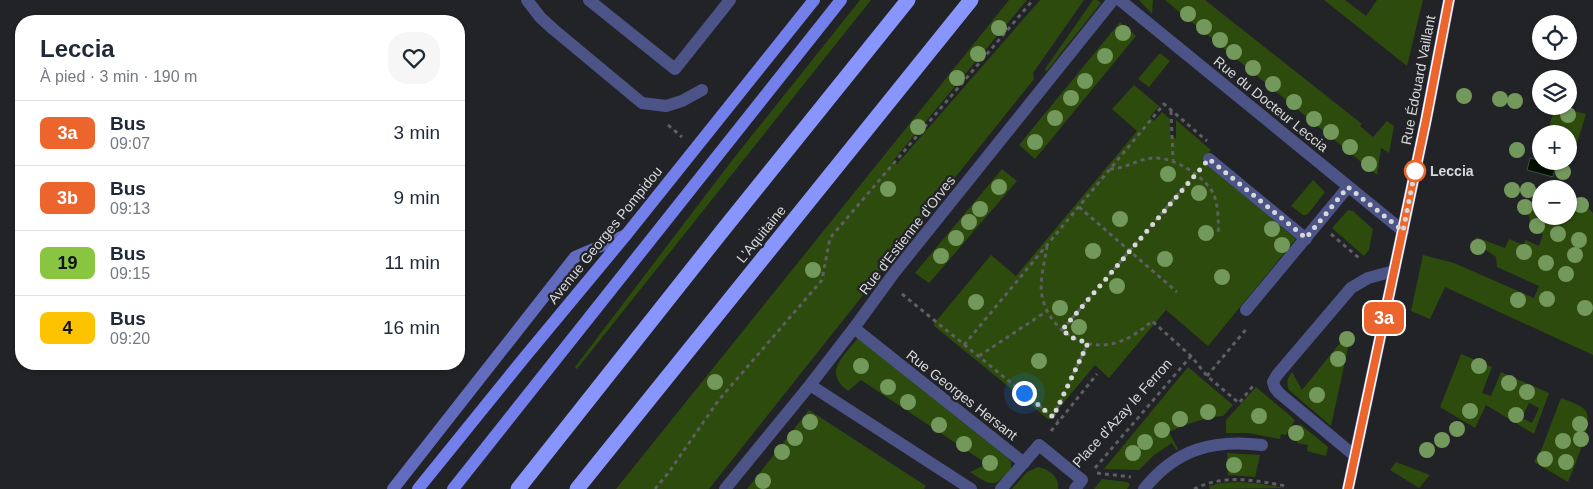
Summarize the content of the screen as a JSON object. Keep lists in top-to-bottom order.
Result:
{
  "streets": {
    "highway": ["L'Aquitaine"],
    "main road": ["Rue Édouard Vaillant", "Avenue Georges Pompidou"],
    "street": ["Rue du Docteur Leccia", "Rue d'Estienne d'Orves", "Rue Georges Hersant"],
    "path": ["Place d'Azay le Ferron"]
  },
  "crossings": [
    ["Rue Édouard Vaillant", "Rue du Docteur Leccia"],
    ["Rue d'Estienne d'Orves", "Rue Georges Hersant"]
  ],
  "places": ["Leccia"],
  "lines": ["bus line 3a"],
  "page": {
    "on_map": "3a",
    "map_buttons": ["+", "−"],
    "heading": ["Leccia", "À pied · 3 min · 190 m"],
    "list": [
      {
        "mark": "3a",
        "name": "Bus",
        "note": "09:07",
        "value": "3 min"
      },
      {
        "mark": "3b",
        "name": "Bus",
        "note": "09:13",
        "value": "9 min"
      },
      {
        "mark": "19",
        "name": "Bus",
        "note": "09:15",
        "value": "11 min"
      },
      {
        "mark": "4",
        "name": "Bus",
        "note": "09:20",
        "value": "16 min"
      }
    ]
  }
}
